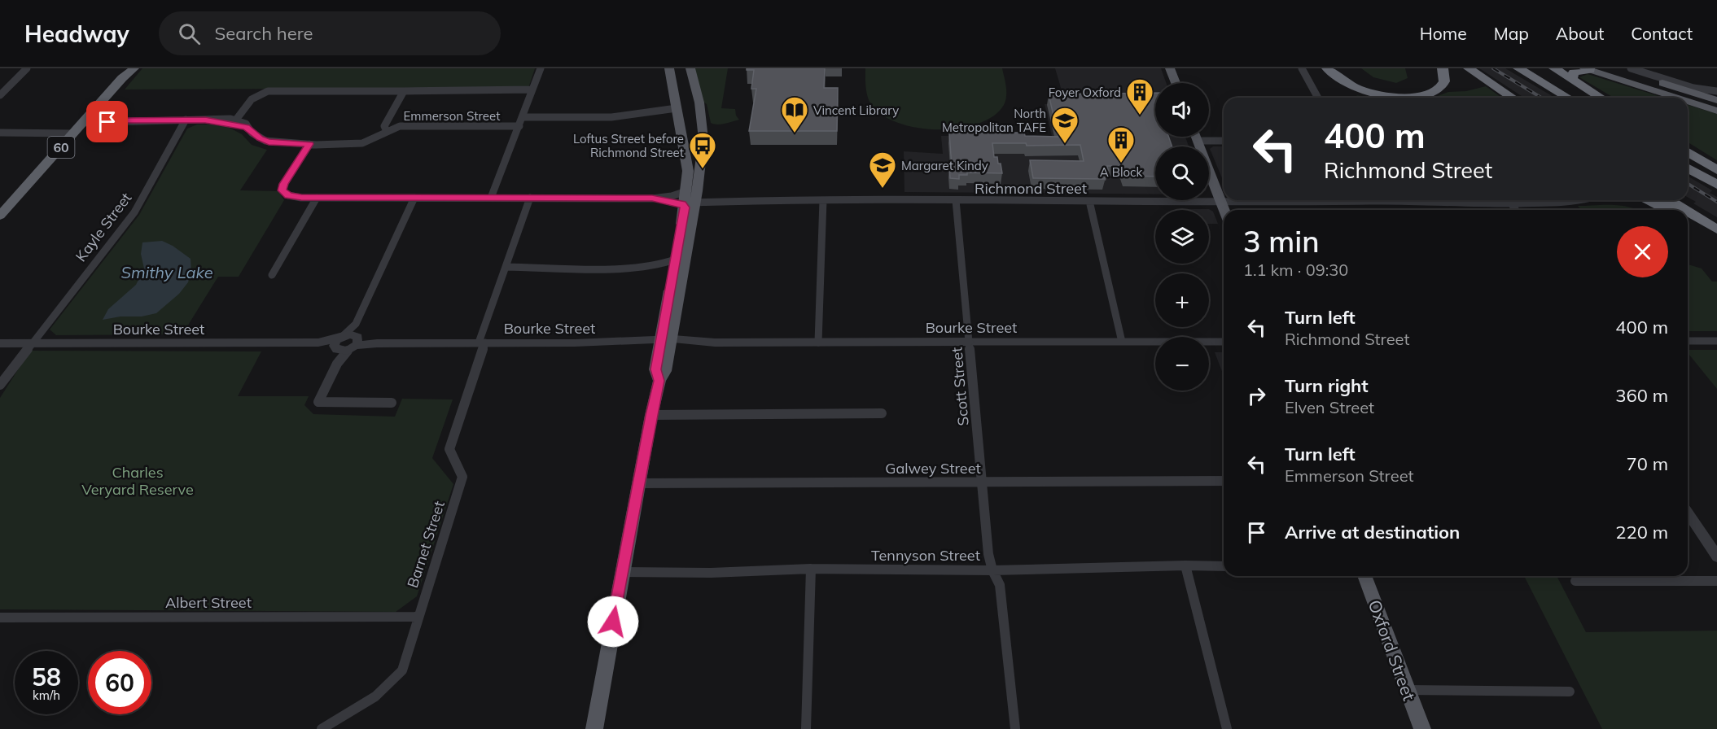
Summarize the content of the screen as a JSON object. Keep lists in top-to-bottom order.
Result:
{
  "streets": {
    "highway": ["60"],
    "main road": ["Oxford Street"],
    "street": [
      "Emmerson Street",
      "Richmond Street",
      "Kayle Street",
      "Bourke Street",
      "Scott Street",
      "Galwey Street",
      "Barnet Street",
      "Tennyson Street",
      "Albert Street"
    ]
  },
  "crossings": [
    ["Emmerson Street", "60"],
    ["Emmerson Street", "Richmond Street"],
    ["Emmerson Street", "Kayle Street"],
    ["Richmond Street", "Scott Street"],
    ["Richmond Street", "Barnet Street"],
    ["Kayle Street", "Bourke Street"],
    ["Bourke Street", "Scott Street"],
    ["Bourke Street", "Barnet Street"],
    ["Scott Street", "Galwey Street"],
    ["Scott Street", "Tennyson Street"],
    ["Barnet Street", "Albert Street"]
  ],
  "water": ["Smithy Lake"],
  "parks": ["Charles Veryard Reserve"],
  "places": {
    "building": ["Foyer Oxford", "A Block"],
    "library": ["Vincent Library"],
    "school or university": ["North Metropolitan TAFE", "Margaret Kindy"],
    "bus stop": ["Loftus Street before Richmond Street"]
  },
  "page": {
    "header": "Headway",
    "search": "Search here",
    "nav": [
      "Home",
      "Map",
      "About",
      "Contact"
    ],
    "map_buttons": ["+", "−"],
    "turn": ["400 m", "Richmond Street"],
    "heading": ["3 min", "1.1 km · 09:30"],
    "list": [
      {
        "name": "Turn left",
        "note": "Richmond Street",
        "value": "400 m"
      },
      {
        "name": "Turn right",
        "note": "Elven Street",
        "value": "360 m"
      },
      {
        "name": "Turn left",
        "note": "Emmerson Street",
        "value": "70 m"
      },
      {
        "name": "Arrive at destination",
        "value": "220 m"
      }
    ],
    "speed": "58 km/h",
    "limit": "60"
  }
}
